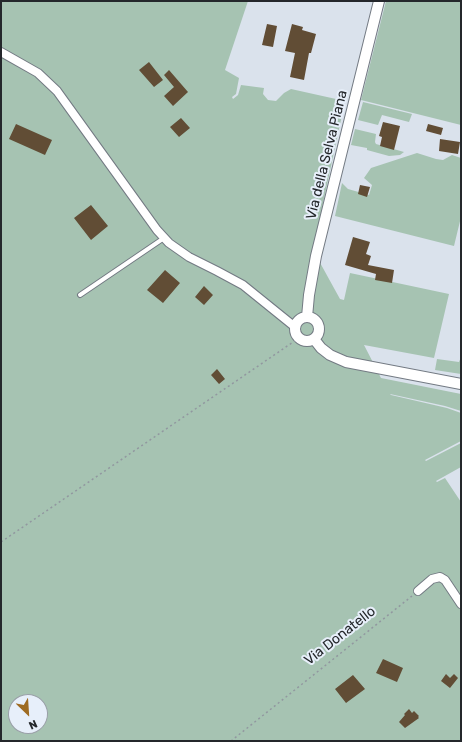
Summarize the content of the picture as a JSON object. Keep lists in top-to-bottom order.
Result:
{
  "streets": {
    "street": ["Via della Selva Piana"],
    "path": ["Via Donatello"]
  },
  "north": "bottom right"
}
